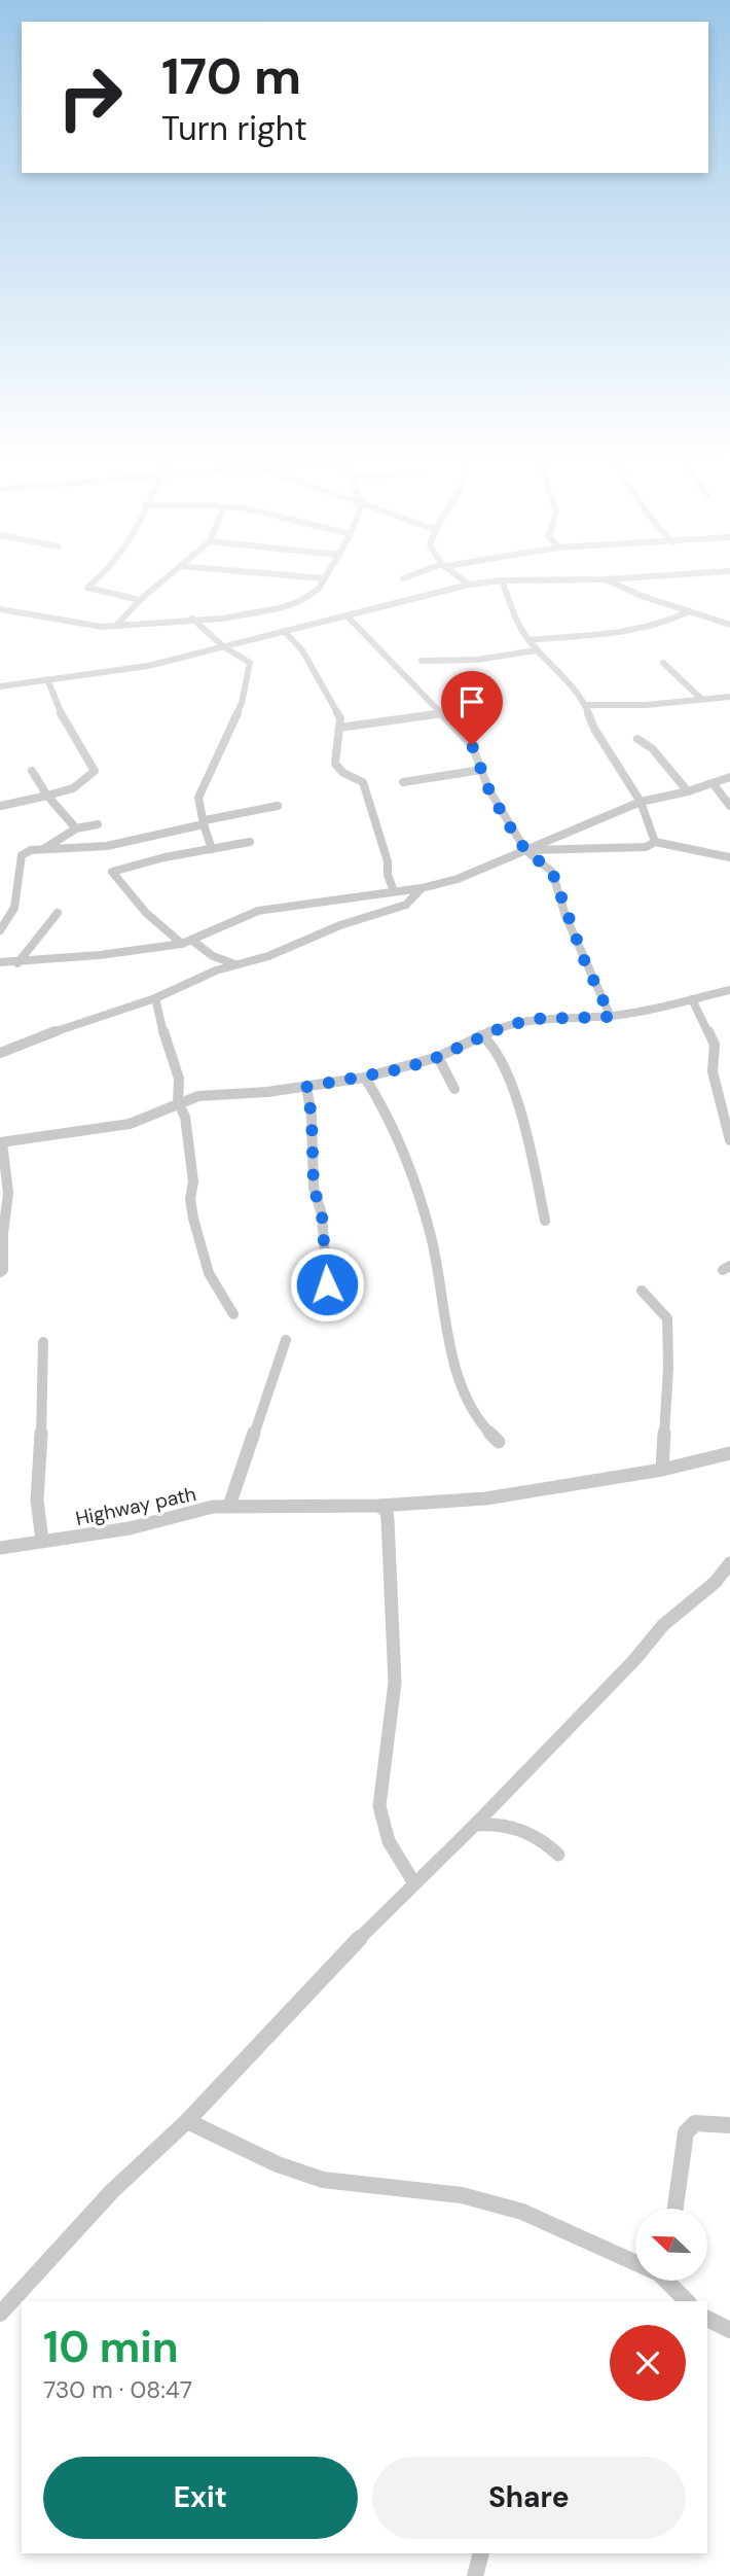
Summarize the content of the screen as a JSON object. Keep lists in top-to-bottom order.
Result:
{
  "streets": {
    "street": ["Highway path"]
  },
  "north": "top left",
  "page": {
    "turn": ["170 m", "Turn right"],
    "heading": ["10 min", "730 m · 08:47"],
    "buttons": ["Exit", "Share"]
  }
}
